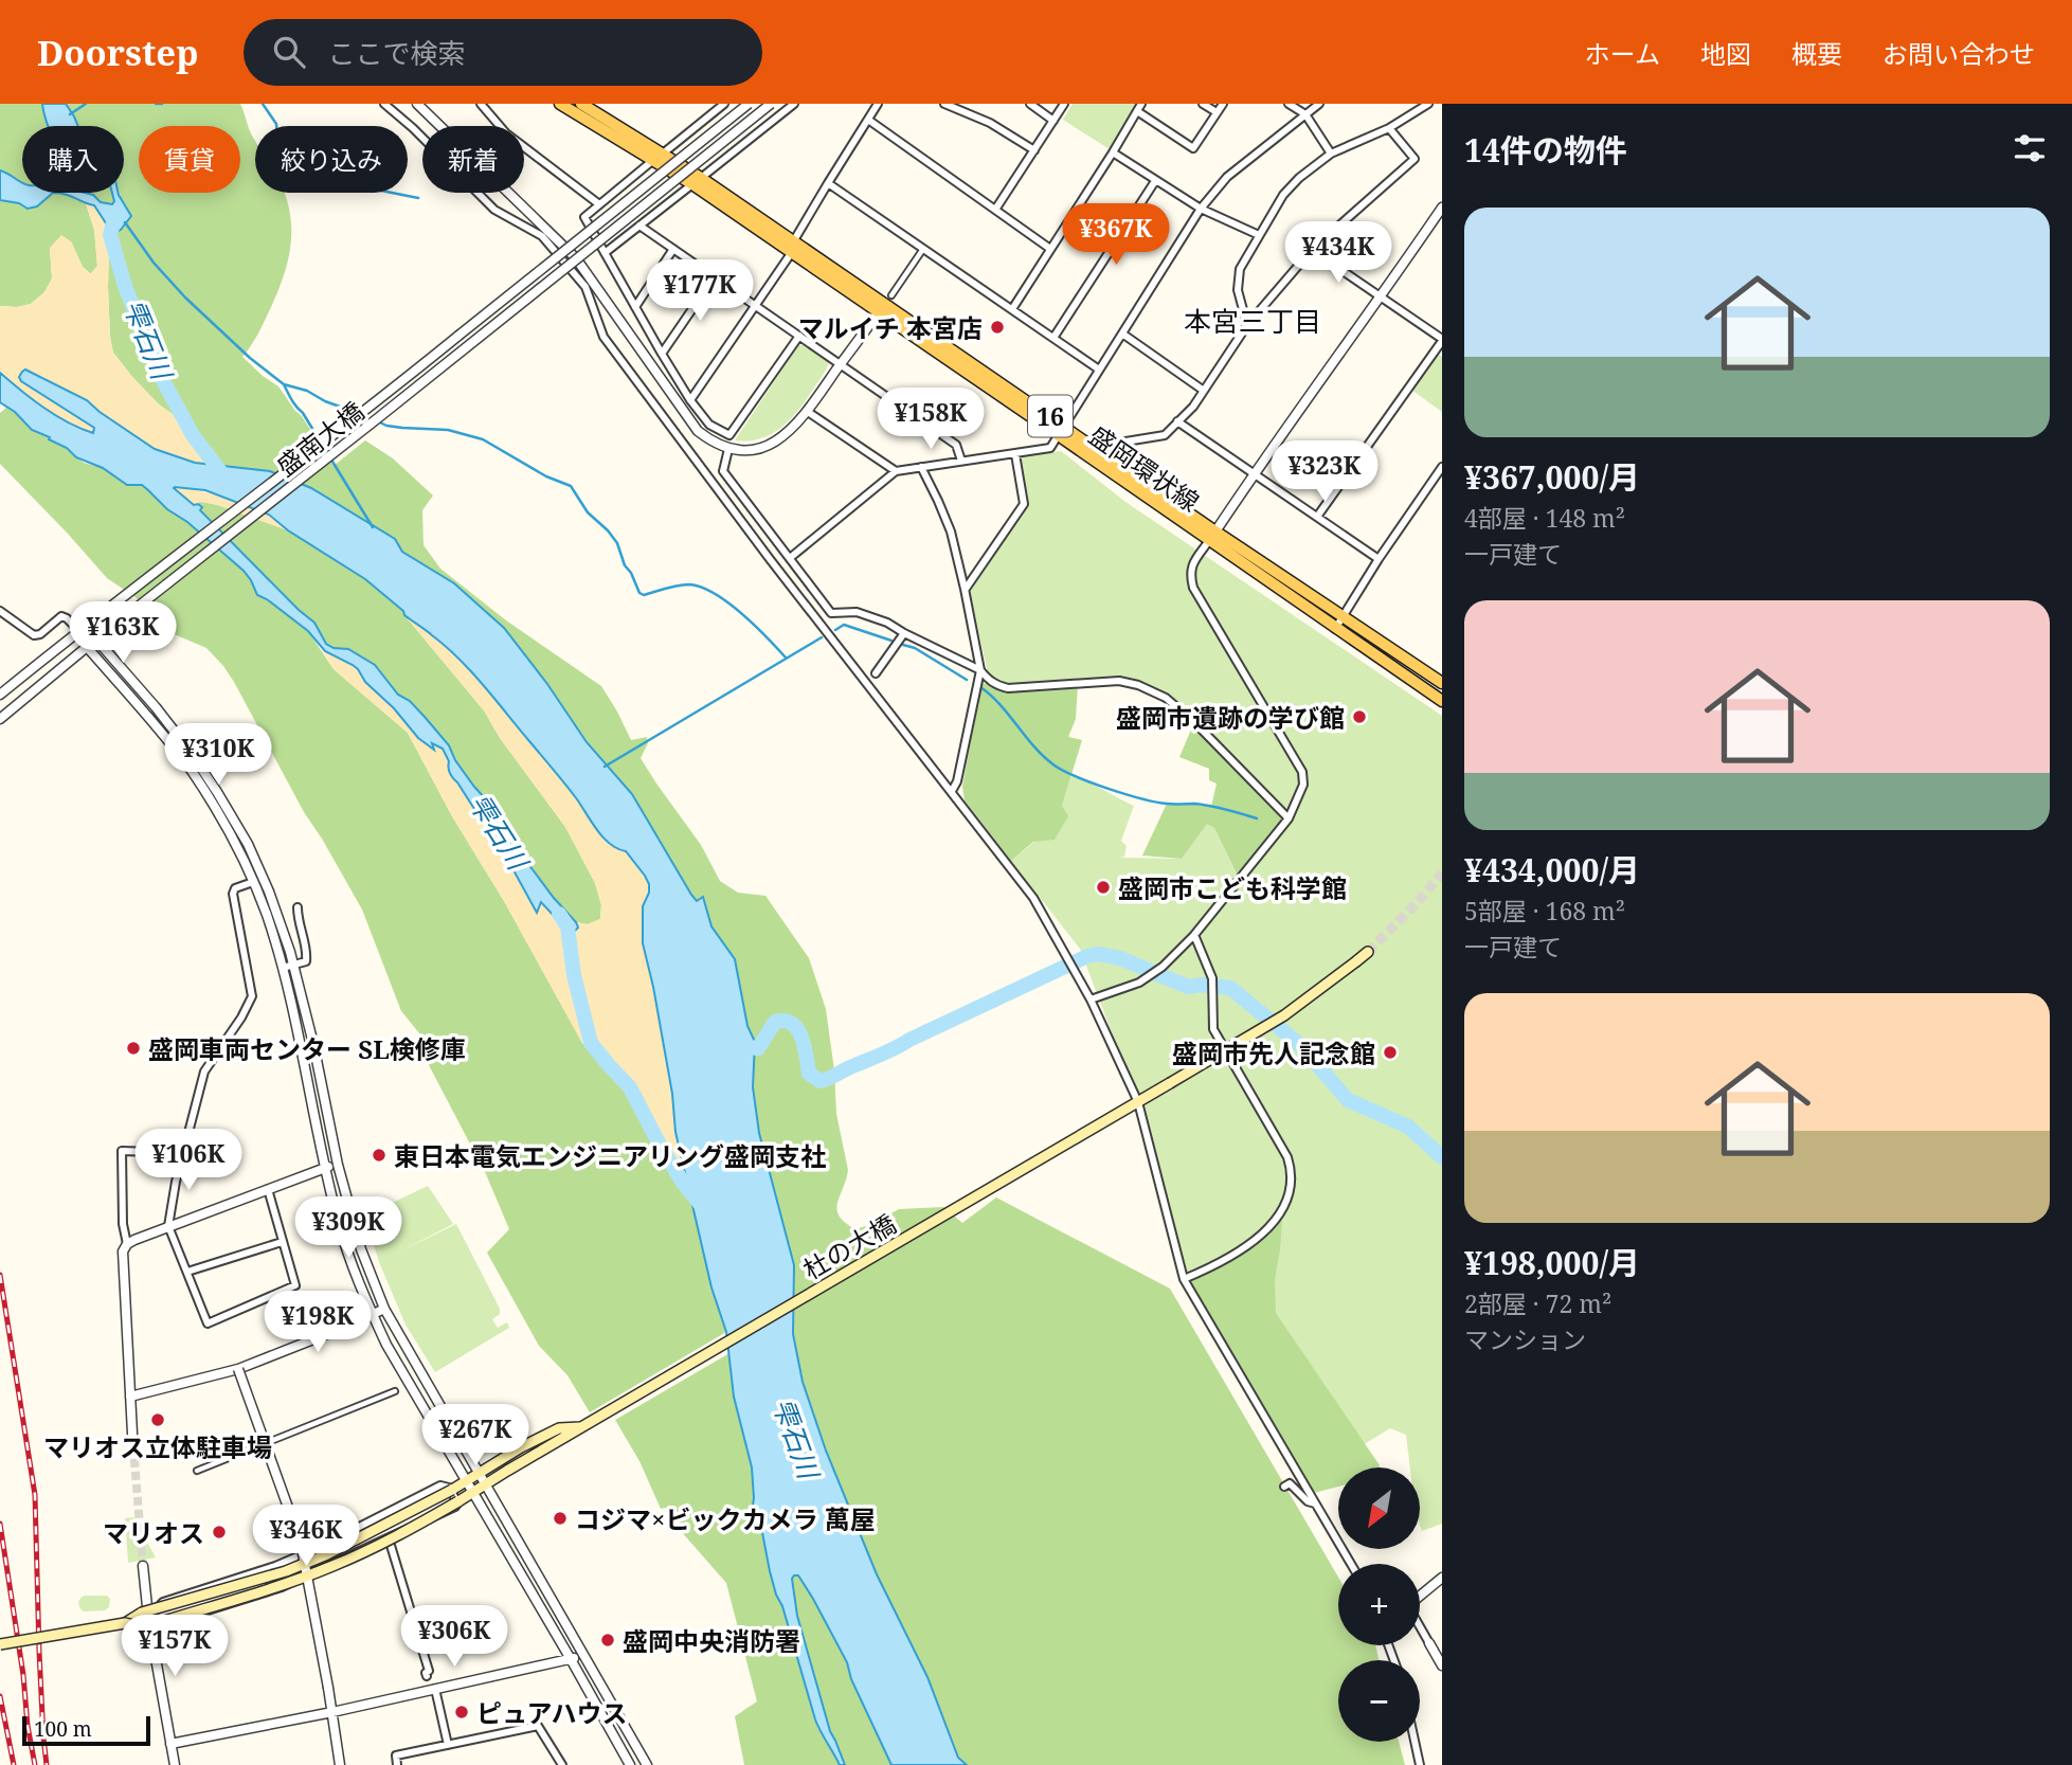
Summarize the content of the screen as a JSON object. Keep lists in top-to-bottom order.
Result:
{
  "streets": {
    "main road": ["16", "盛岡環状線", "杜の大橋"],
    "street": ["盛南大橋"]
  },
  "districts": ["本宮三丁目"],
  "water": ["雫石川"],
  "places": [
    "マルイチ 本宮店",
    "盛岡市遺跡の学び館",
    "盛岡市こども科学館",
    "盛岡車両センター SL検修庫",
    "盛岡市先人記念館",
    "東日本電気エンジニアリング盛岡支社",
    "マリオス立体駐車場",
    "コジマ×ビックカメラ 萬屋",
    "マリオス",
    "盛岡中央消防署",
    "ピュアハウス"
  ],
  "scale_bar": "100 m",
  "north": "bottom left",
  "page": {
    "header": "Doorstep",
    "search": "ここで検索",
    "nav": [
      "ホーム",
      "地図",
      "概要",
      "お問い合わせ"
    ],
    "heading": "14件の物件",
    "chip": [
      "購入",
      "賃貸",
      "絞り込み",
      "新着"
    ],
    "list": [
      {
        "name": "¥367,000/月",
        "note": "4部屋 · 148 m² · 一戸建て"
      },
      {
        "name": "¥434,000/月",
        "note": "5部屋 · 168 m² · 一戸建て"
      },
      {
        "name": "¥198,000/月",
        "note": "2部屋 · 72 m² · マンション"
      }
    ],
    "price": [
      "¥367K",
      "¥434K",
      "¥177K",
      "¥158K",
      "¥323K",
      "¥163K",
      "¥310K",
      "¥106K",
      "¥309K",
      "¥198K",
      "¥267K",
      "¥346K",
      "¥306K",
      "¥157K"
    ],
    "map_buttons": ["+", "−"],
    "scale": "100 m"
  }
}
